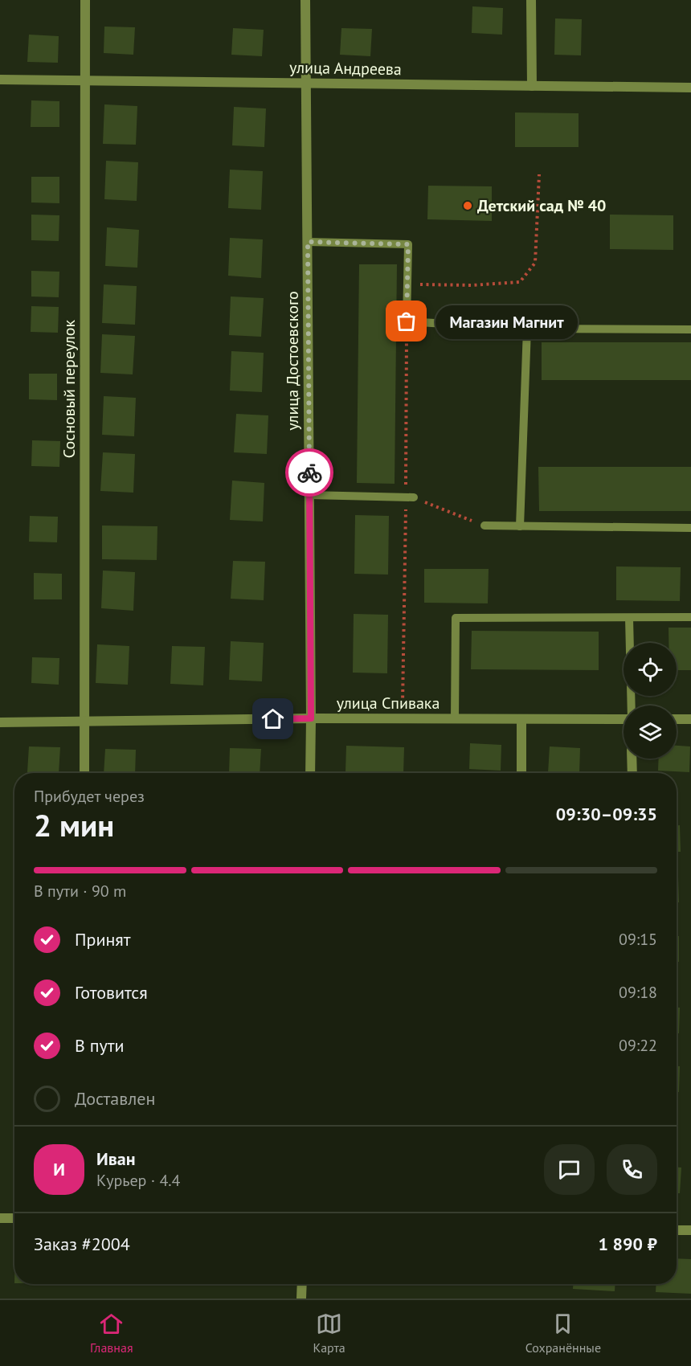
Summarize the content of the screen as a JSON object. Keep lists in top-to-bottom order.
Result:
{
  "streets": {
    "street": [
      "улица Андреева",
      "улица Достоевского",
      "Сосновый переулок",
      "улица Спивака"
    ]
  },
  "crossings": [
    ["улица Андреева", "улица Достоевского"],
    ["улица Андреева", "Сосновый переулок"],
    ["улица Достоевского", "улица Спивака"],
    ["Сосновый переулок", "улица Спивака"]
  ],
  "places": ["Детский сад № 40", "Магазин Магнит"],
  "page": {
    "bubble": "Магазин Магнит",
    "heading": ["2 мин", "Прибудет через", "09:30–09:35"],
    "panel": [
      "Иван",
      "Курьер · 4.4",
      "Заказ #2004",
      "1 890 ₽"
    ],
    "bar": "В пути · 90 m",
    "list": [
      ["Принят", "09:15"],
      ["Готовится", "09:18"],
      ["В пути", "09:22"],
      "Доставлен"
    ],
    "round": "И",
    "tabs": ["Главная", "Карта", "Сохранённые"]
  }
}
